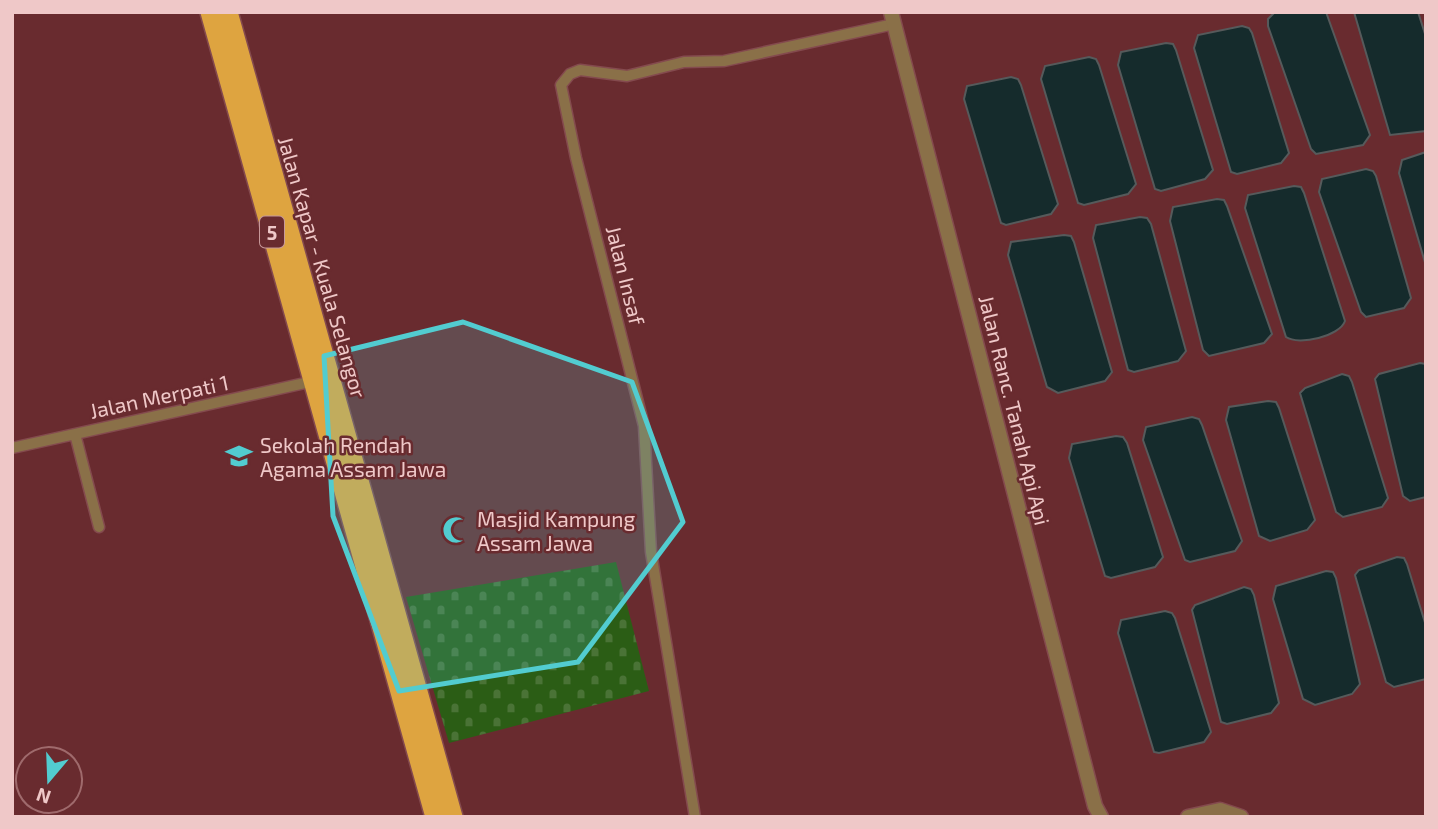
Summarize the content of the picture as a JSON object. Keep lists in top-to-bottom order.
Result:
{
  "streets": {
    "highway": ["5", "Jalan Kapar - Kuala Selangor"],
    "street": ["Jalan Insaf", "Jalan Merpati 1", "Jalan Ranc. Tanah Api Api"]
  },
  "crossings": [
    ["Jalan Kapar - Kuala Selangor", "Jalan Merpati 1"],
    ["Jalan Insaf", "Jalan Ranc. Tanah Api Api"]
  ],
  "places": {
    "school or university": ["Sekolah Rendah Agama Assam Jawa"],
    "mosque": ["Masjid Kampung Assam Jawa"]
  },
  "north": "bottom"
}
